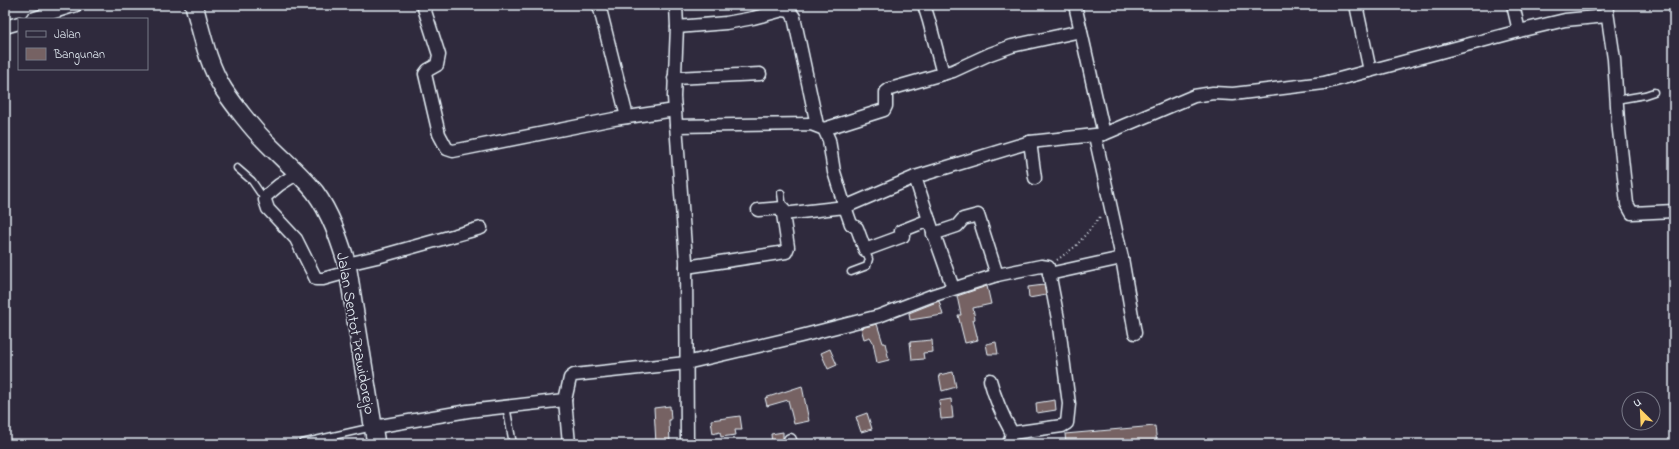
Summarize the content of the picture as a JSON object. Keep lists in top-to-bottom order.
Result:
{
  "streets": {
    "main road": ["Jalan Sentot Prawidorejo"]
  },
  "legend": ["Jalan", "Bangunan"],
  "north": "top left"
}
